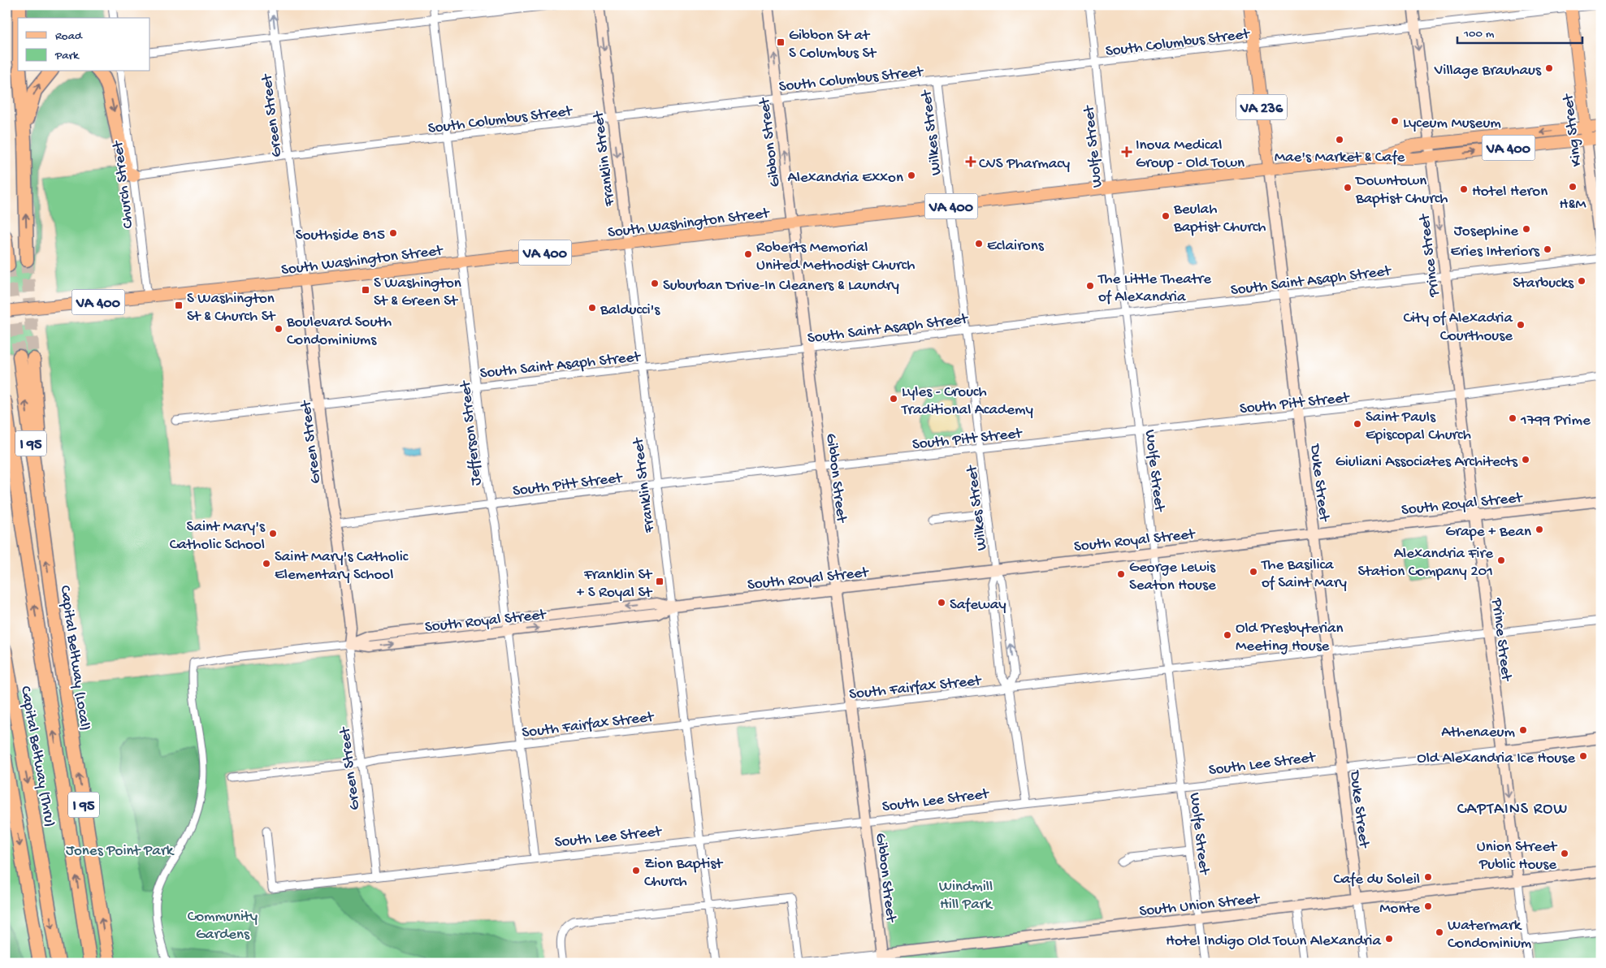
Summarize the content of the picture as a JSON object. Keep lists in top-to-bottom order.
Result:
{
  "streets": {
    "highway": ["I 95", "Capital Beltway (Local)", "Capital Beltway (Thru)"],
    "main road": [
      "VA 236",
      "King Street",
      "VA 400",
      "South Washington Street",
      "Duke Street"
    ],
    "street": [
      "South Columbus Street",
      "Green Street",
      "Wilkes Street",
      "Gibbon Street",
      "Wolfe Street",
      "Franklin Street",
      "Church Street",
      "Prince Street",
      "South Saint Asaph Street",
      "South Pitt Street",
      "Jefferson Street",
      "South Royal Street",
      "South Fairfax Street",
      "South Lee Street",
      "South Union Street"
    ]
  },
  "crossings": [
    ["South Columbus Street", "Green Street"],
    ["South Columbus Street", "King Street"],
    ["South Columbus Street", "Wilkes Street"],
    ["South Columbus Street", "Gibbon Street"],
    ["South Columbus Street", "Wolfe Street"],
    ["South Columbus Street", "Franklin Street"],
    ["South Columbus Street", "Church Street"],
    ["South Columbus Street", "Prince Street"],
    ["South Columbus Street", "Jefferson Street"],
    ["South Columbus Street", "Duke Street"],
    ["Green Street", "South Washington Street"],
    ["Green Street", "South Saint Asaph Street"],
    ["Green Street", "South Pitt Street"],
    ["Green Street", "South Royal Street"],
    ["Green Street", "South Fairfax Street"],
    ["Green Street", "South Lee Street"],
    ["King Street", "VA 400"],
    ["King Street", "South Washington Street"],
    ["Wilkes Street", "South Washington Street"],
    ["Wilkes Street", "South Saint Asaph Street"],
    ["Wilkes Street", "South Pitt Street"],
    ["Wilkes Street", "South Royal Street"],
    ["Wilkes Street", "South Fairfax Street"],
    ["Wilkes Street", "South Lee Street"],
    ["Gibbon Street", "South Washington Street"],
    ["Gibbon Street", "South Saint Asaph Street"],
    ["Gibbon Street", "South Pitt Street"],
    ["Gibbon Street", "South Royal Street"],
    ["Gibbon Street", "South Fairfax Street"],
    ["Gibbon Street", "South Lee Street"],
    ["Gibbon Street", "South Union Street"],
    ["Wolfe Street", "South Washington Street"],
    ["Wolfe Street", "South Saint Asaph Street"],
    ["Wolfe Street", "South Pitt Street"],
    ["Wolfe Street", "South Royal Street"],
    ["Wolfe Street", "South Fairfax Street"],
    ["Wolfe Street", "South Lee Street"],
    ["Wolfe Street", "South Union Street"],
    ["VA 400", "South Washington Street"],
    ["Franklin Street", "South Washington Street"],
    ["Franklin Street", "South Saint Asaph Street"],
    ["Franklin Street", "South Pitt Street"],
    ["Franklin Street", "South Royal Street"],
    ["Franklin Street", "South Fairfax Street"],
    ["Franklin Street", "South Lee Street"],
    ["Church Street", "South Washington Street"],
    ["South Washington Street", "Prince Street"],
    ["South Washington Street", "Jefferson Street"],
    ["South Washington Street", "Duke Street"],
    ["Prince Street", "South Saint Asaph Street"],
    ["Prince Street", "South Pitt Street"],
    ["Prince Street", "South Royal Street"],
    ["Prince Street", "South Fairfax Street"],
    ["Prince Street", "South Lee Street"],
    ["Prince Street", "South Union Street"],
    ["South Saint Asaph Street", "Jefferson Street"],
    ["South Saint Asaph Street", "Duke Street"],
    ["South Pitt Street", "Jefferson Street"],
    ["South Pitt Street", "Duke Street"],
    ["Jefferson Street", "South Royal Street"],
    ["Jefferson Street", "South Fairfax Street"],
    ["Jefferson Street", "South Lee Street"],
    ["Duke Street", "South Royal Street"],
    ["Duke Street", "South Fairfax Street"],
    ["Duke Street", "South Lee Street"],
    ["Duke Street", "South Union Street"]
  ],
  "one_way": ["Prince Street"],
  "districts": ["CAPTAINS ROW"],
  "parks": ["Jones Point Park", "Windmill Hill Park", "Community Gardens"],
  "places": {
    "transit": [
      "Gibbon St at S Columbus St",
      "S Washington St & Green St",
      "S Washington St & Church St",
      "Franklin St + S Royal St"
    ],
    "other": [
      "Village Brauhaus",
      "Lyceum Museum",
      "Mae's Market & Cafe",
      "Alexandria Exxon",
      "H&M",
      "Downtown Baptist Church",
      "Hotel Heron",
      "Beulah Baptist Church",
      "Josephine",
      "Southside 815",
      "Eclairons",
      "Eries Interiors",
      "Roberts Memorial United Methodist Church",
      "Starbucks",
      "Suburban Drive-In Cleaners & Laundry",
      "The Little Theatre of Alexandria",
      "Balducci's",
      "City of Alexadria Courthouse",
      "Boulevard South Condominiums",
      "Lyles - Crouch Traditional Academy",
      "1799 Prime",
      "Saint Pauls Episcopal Church",
      "Giuliani Associates Architects",
      "Grape + Bean",
      "Saint Mary's Catholic School",
      "Alexandria Fire Station Company 201",
      "Saint Mary's Catholic Elementary School",
      "The Basilica of Saint Mary",
      "George Lewis Seaton House",
      "Safeway",
      "Old Presbyterian Meeting House",
      "Athenaeum",
      "Old Alexandria Ice House",
      "Union Street Public House",
      "Zion Baptist Church",
      "Cafe du Soleil",
      "Monte",
      "Watermark Condominium",
      "Hotel Indigo Old Town Alexandria"
    ],
    "health": ["Inova Medical Group - Old Town", "CVS Pharmacy"]
  },
  "legend": ["Road", "Park"],
  "scale_bar": "100 m"
}
